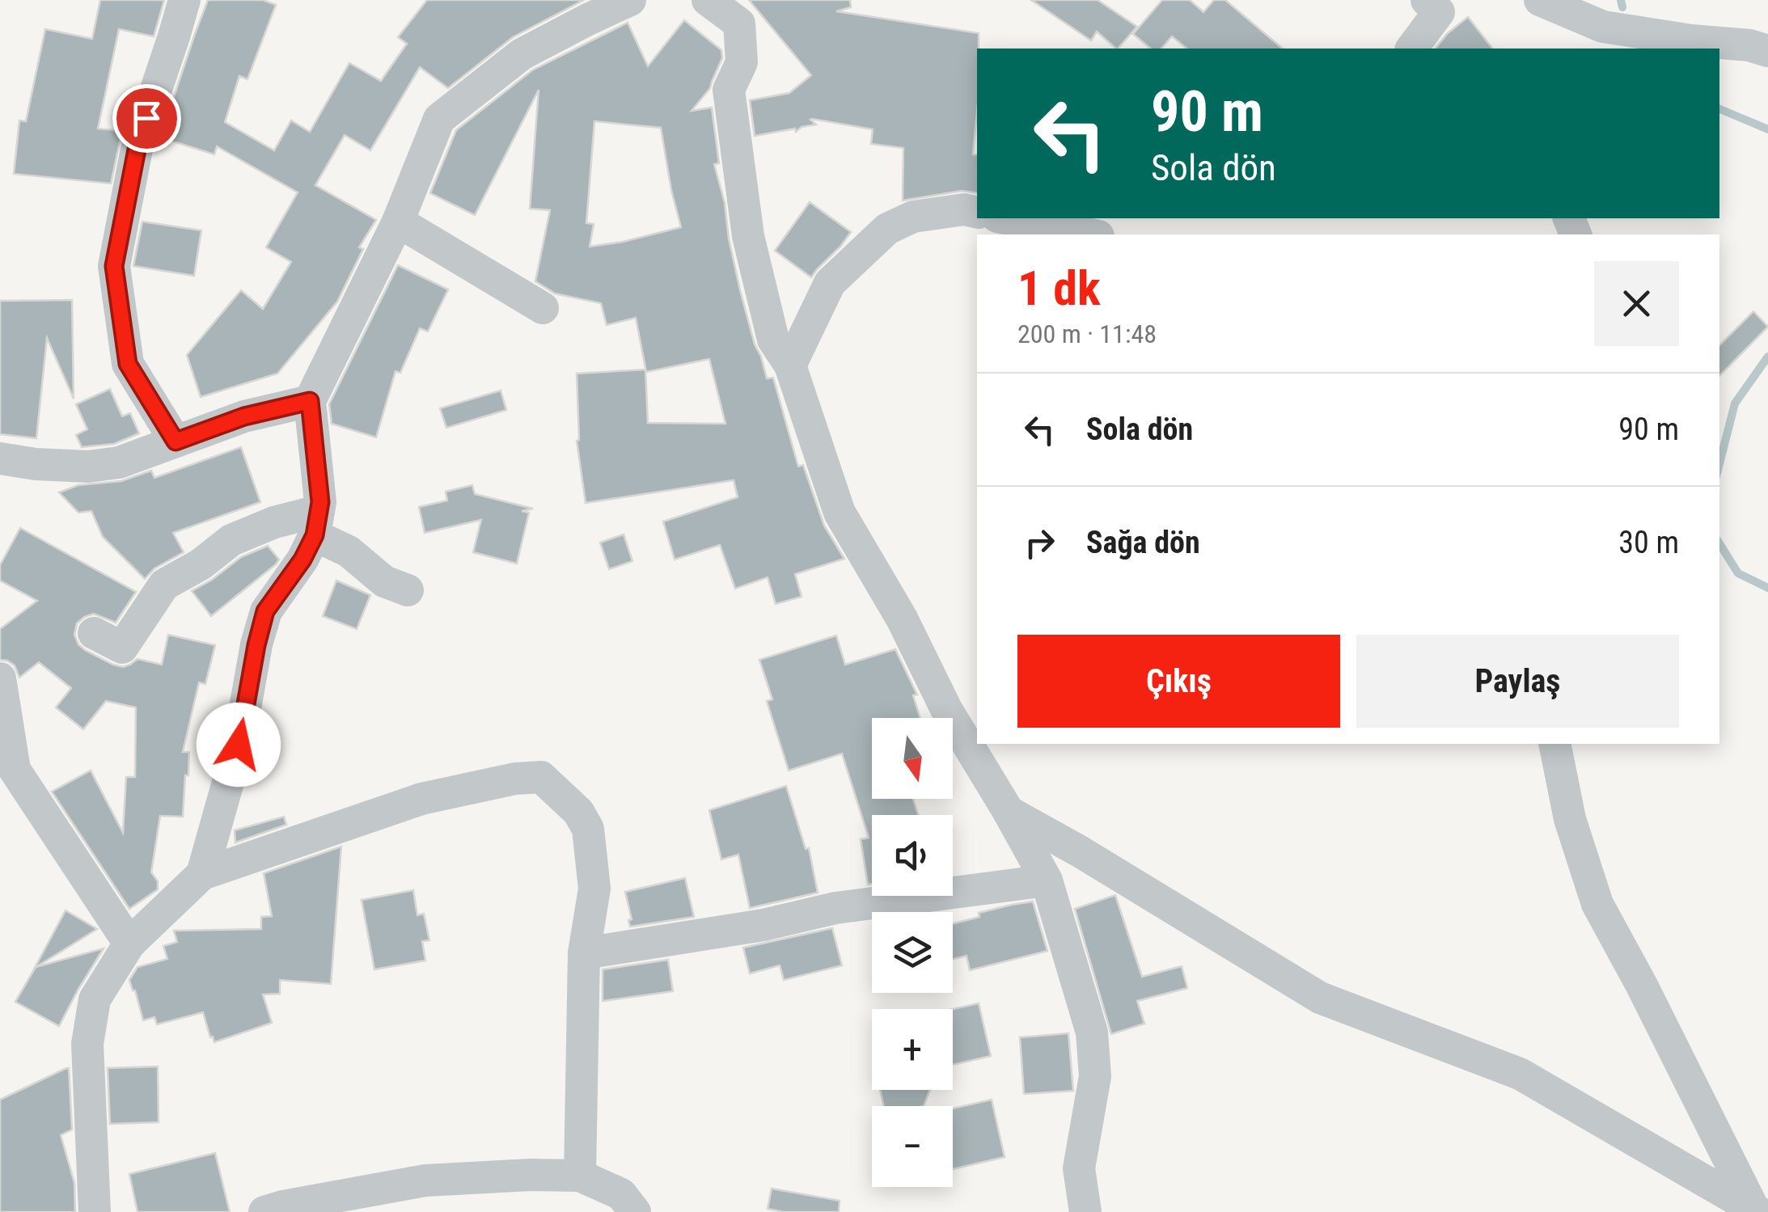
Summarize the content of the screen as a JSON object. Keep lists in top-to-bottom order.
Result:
{
  "north": "bottom",
  "page": {
    "turn": ["90 m", "Sola dön"],
    "heading": ["1 dk", "200 m · 11:48"],
    "list": [
      {
        "name": "Sola dön",
        "value": "90 m"
      },
      {
        "name": "Sağa dön",
        "value": "30 m"
      }
    ],
    "buttons": ["Çıkış", "Paylaş"],
    "map_buttons": ["+", "−"]
  }
}
